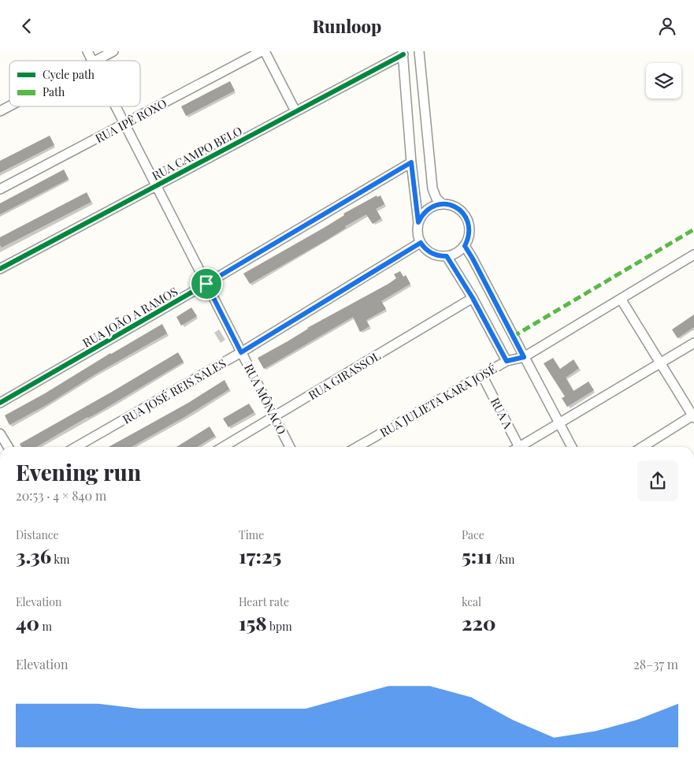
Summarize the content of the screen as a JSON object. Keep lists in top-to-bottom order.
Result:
{
  "streets": {
    "street": [
      "RUA IPÊ ROXO",
      "RUA CAMPO BELO",
      "RUA JOÃO A RAMOS",
      "RUA GIRASSOL",
      "RUA JOSÉ REIS SALES",
      "RUA MÔNACO",
      "RUA JULIETA KARA JOSÉ",
      "RUA A"
    ]
  },
  "crossings": [
    ["RUA IPÊ ROXO", "RUA MÔNACO"],
    ["RUA CAMPO BELO", "RUA MÔNACO"],
    ["RUA JOÃO A RAMOS", "RUA MÔNACO"],
    ["RUA GIRASSOL", "RUA MÔNACO"],
    ["RUA JOSÉ REIS SALES", "RUA MÔNACO"],
    ["RUA JULIETA KARA JOSÉ", "RUA A"]
  ],
  "legend": ["Cycle path", "Path"],
  "page": {
    "header": "Runloop",
    "heading": ["Evening run", "20:53 · 4 × 840 m"],
    "stats": [
      ["Distance", "3.36 km"],
      ["Time", "17:25"],
      ["Pace", "5:11 /km"],
      ["Elevation", "40 m"],
      ["Heart rate", "158 bpm"],
      ["kcal", "220"]
    ],
    "chart": ["Elevation", "28–37 m"]
  }
}
